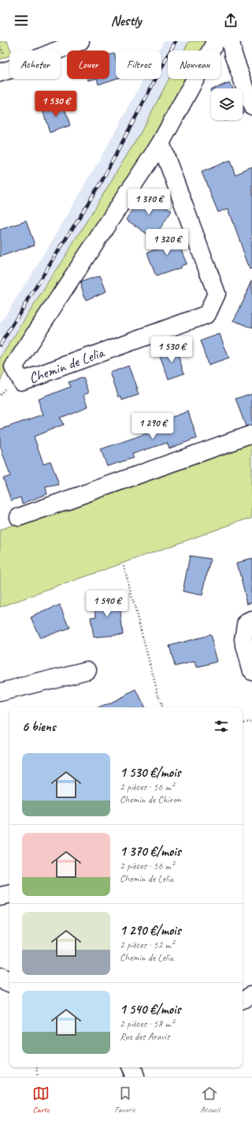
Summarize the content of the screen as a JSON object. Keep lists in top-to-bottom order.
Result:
{
  "streets": {
    "street": ["Chemin de Lelia"]
  },
  "page": {
    "header": "Nestly",
    "chip": [
      "Acheter",
      "Louer",
      "Filtres",
      "Nouveau"
    ],
    "price": [
      "1 530 €",
      "1 370 €",
      "1 320 €",
      "1 530 €",
      "1 290 €",
      "1 540 €"
    ],
    "heading": "6 biens",
    "list": [
      {
        "name": "1 530 €/mois",
        "note": "2 pièces · 56 m² · Chemin de Chiron"
      },
      {
        "name": "1 370 €/mois",
        "note": "2 pièces · 56 m² · Chemin de Lelia"
      },
      {
        "name": "1 290 €/mois",
        "note": "2 pièces · 52 m² · Chemin de Lelia"
      },
      {
        "name": "1 540 €/mois",
        "note": "2 pièces · 58 m² · Rue des Aravis"
      }
    ],
    "tabs": ["Carte", "Favoris", "Accueil"]
  }
}
